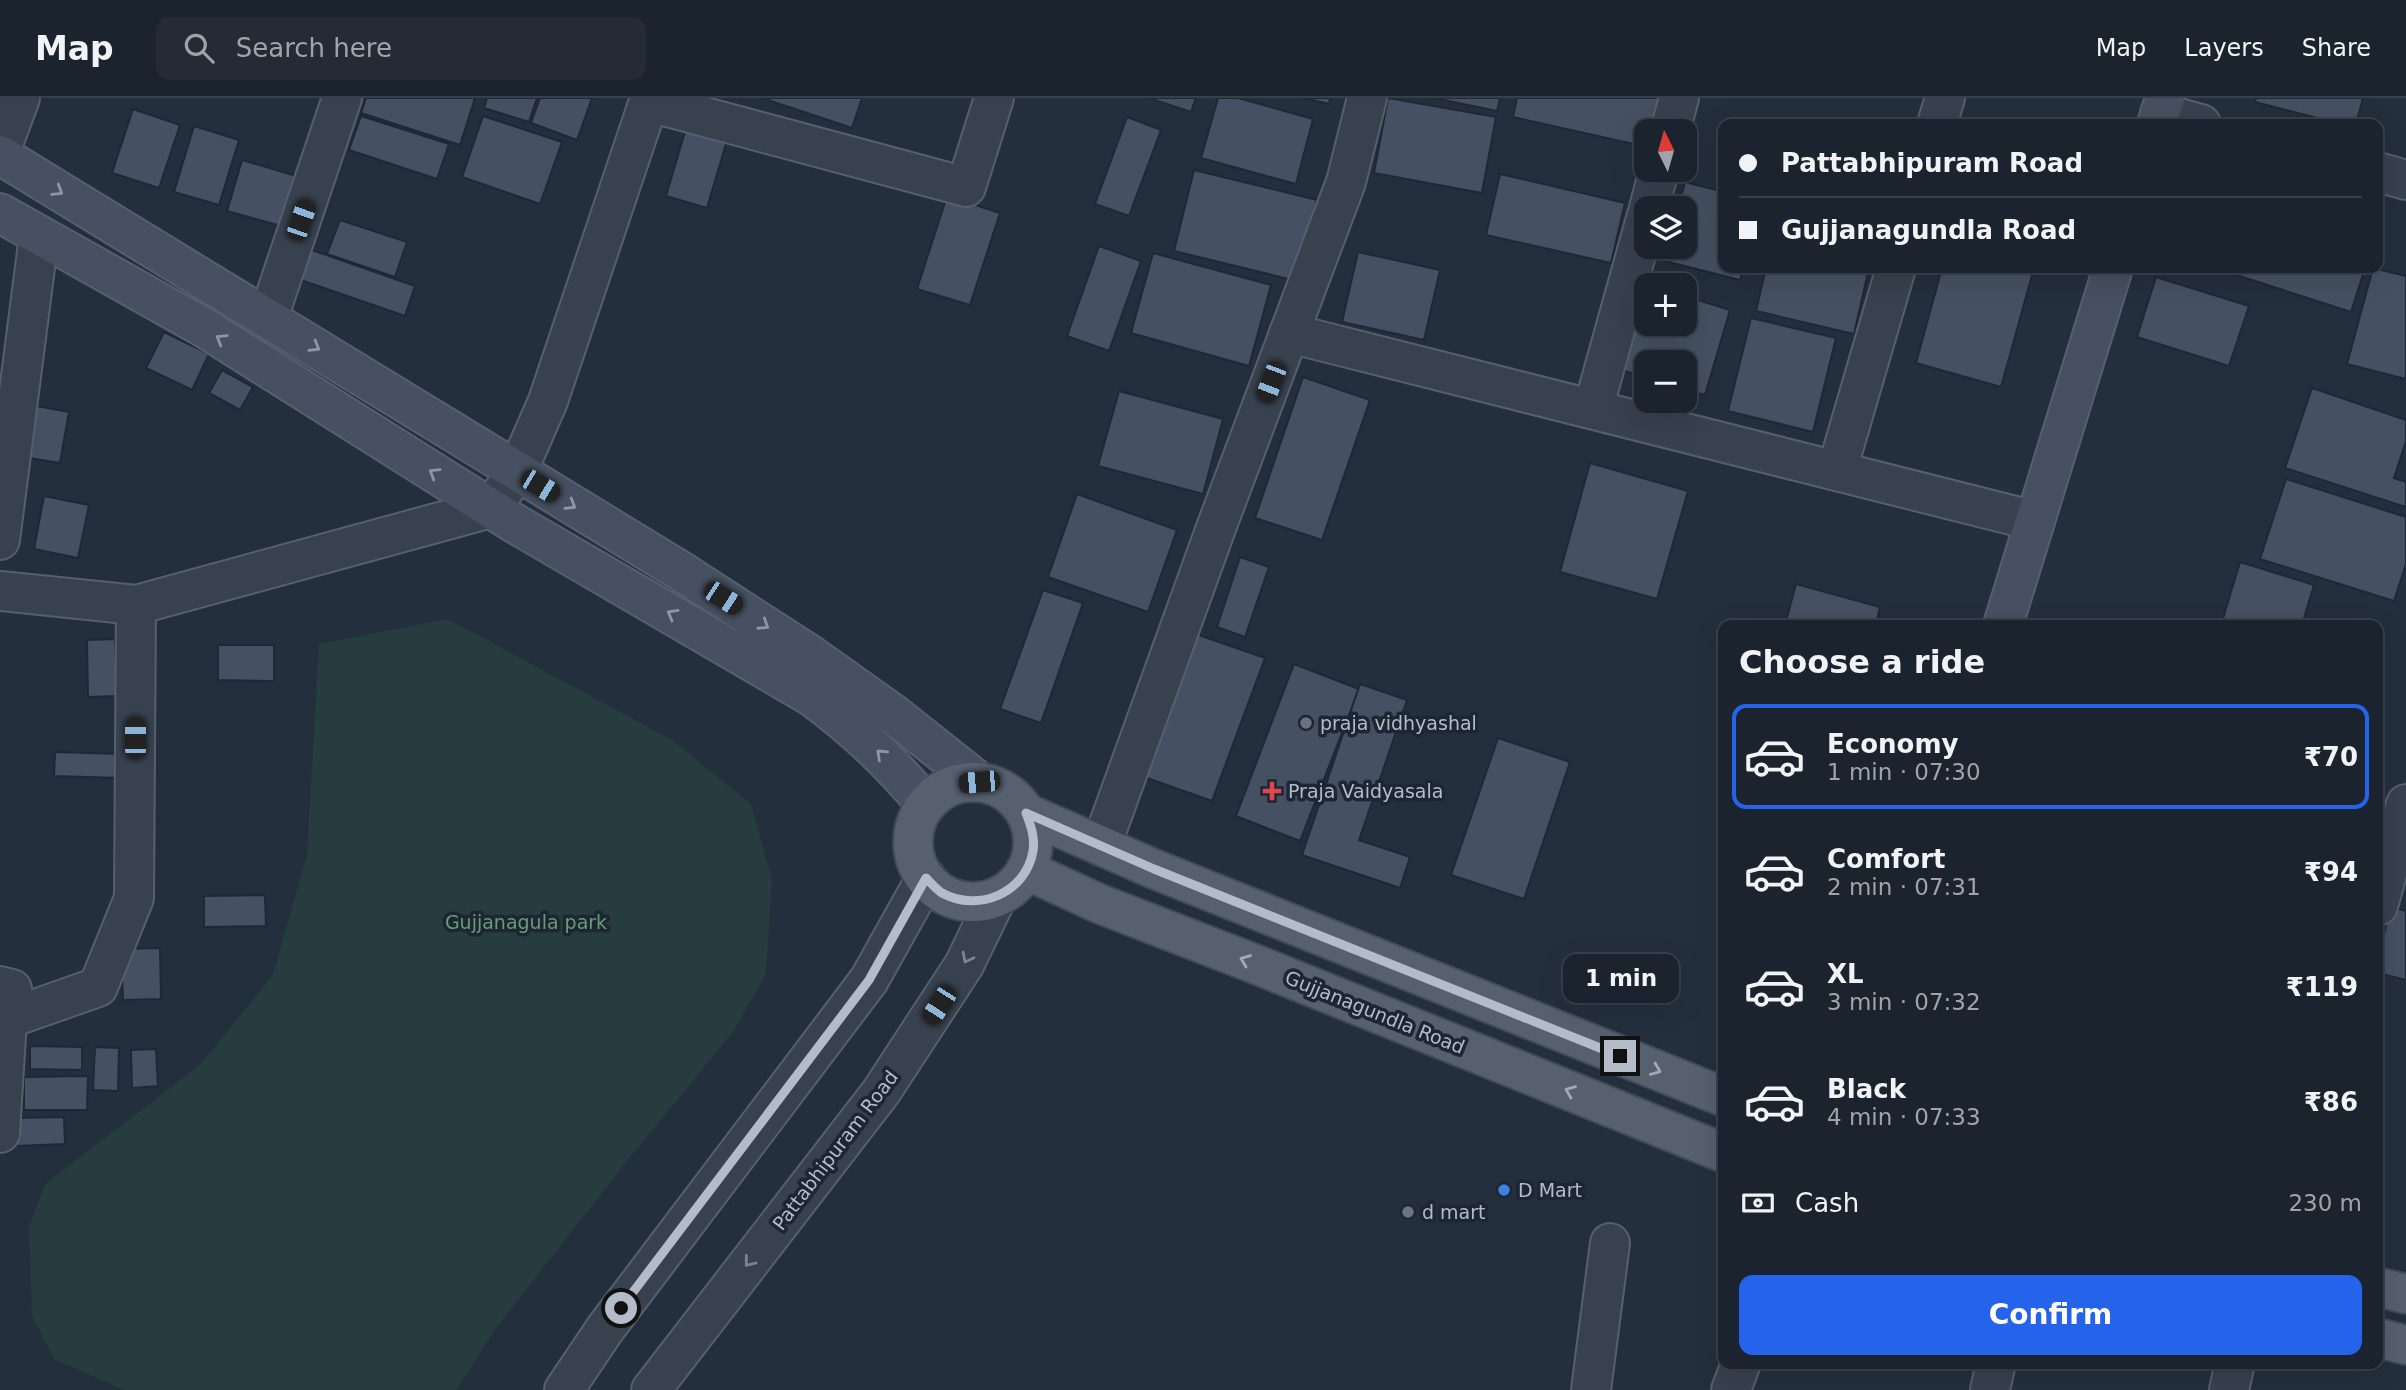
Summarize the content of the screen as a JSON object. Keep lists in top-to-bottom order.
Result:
{
  "streets": {
    "main road": ["Gujjanagundla Road"],
    "street": ["Pattabhipuram Road"]
  },
  "crossings": [
    ["Gujjanagundla Road", "Pattabhipuram Road"]
  ],
  "parks": ["Gujjanagula park"],
  "places": {
    "other": ["praja vidhyashal", "D Mart", "d mart"],
    "health": ["Praja Vaidyasala"]
  },
  "north": "top",
  "page": {
    "header": "Map",
    "search": "Search here",
    "nav": ["Map", "Layers", "Share"],
    "map_buttons": ["+", "−"],
    "banner": ["Pattabhipuram Road", "Gujjanagundla Road"],
    "heading": "Choose a ride",
    "list": [
      {
        "name": "Economy",
        "note": "1 min · 07:30",
        "value": "₹70"
      },
      {
        "name": "Comfort",
        "note": "2 min · 07:31",
        "value": "₹94"
      },
      {
        "name": "XL",
        "note": "3 min · 07:32",
        "value": "₹119"
      },
      {
        "name": "Black",
        "note": "4 min · 07:33",
        "value": "₹86"
      }
    ],
    "bubble": "1 min",
    "pay": ["Cash", "230 m"],
    "buttons": "Confirm"
  }
}
